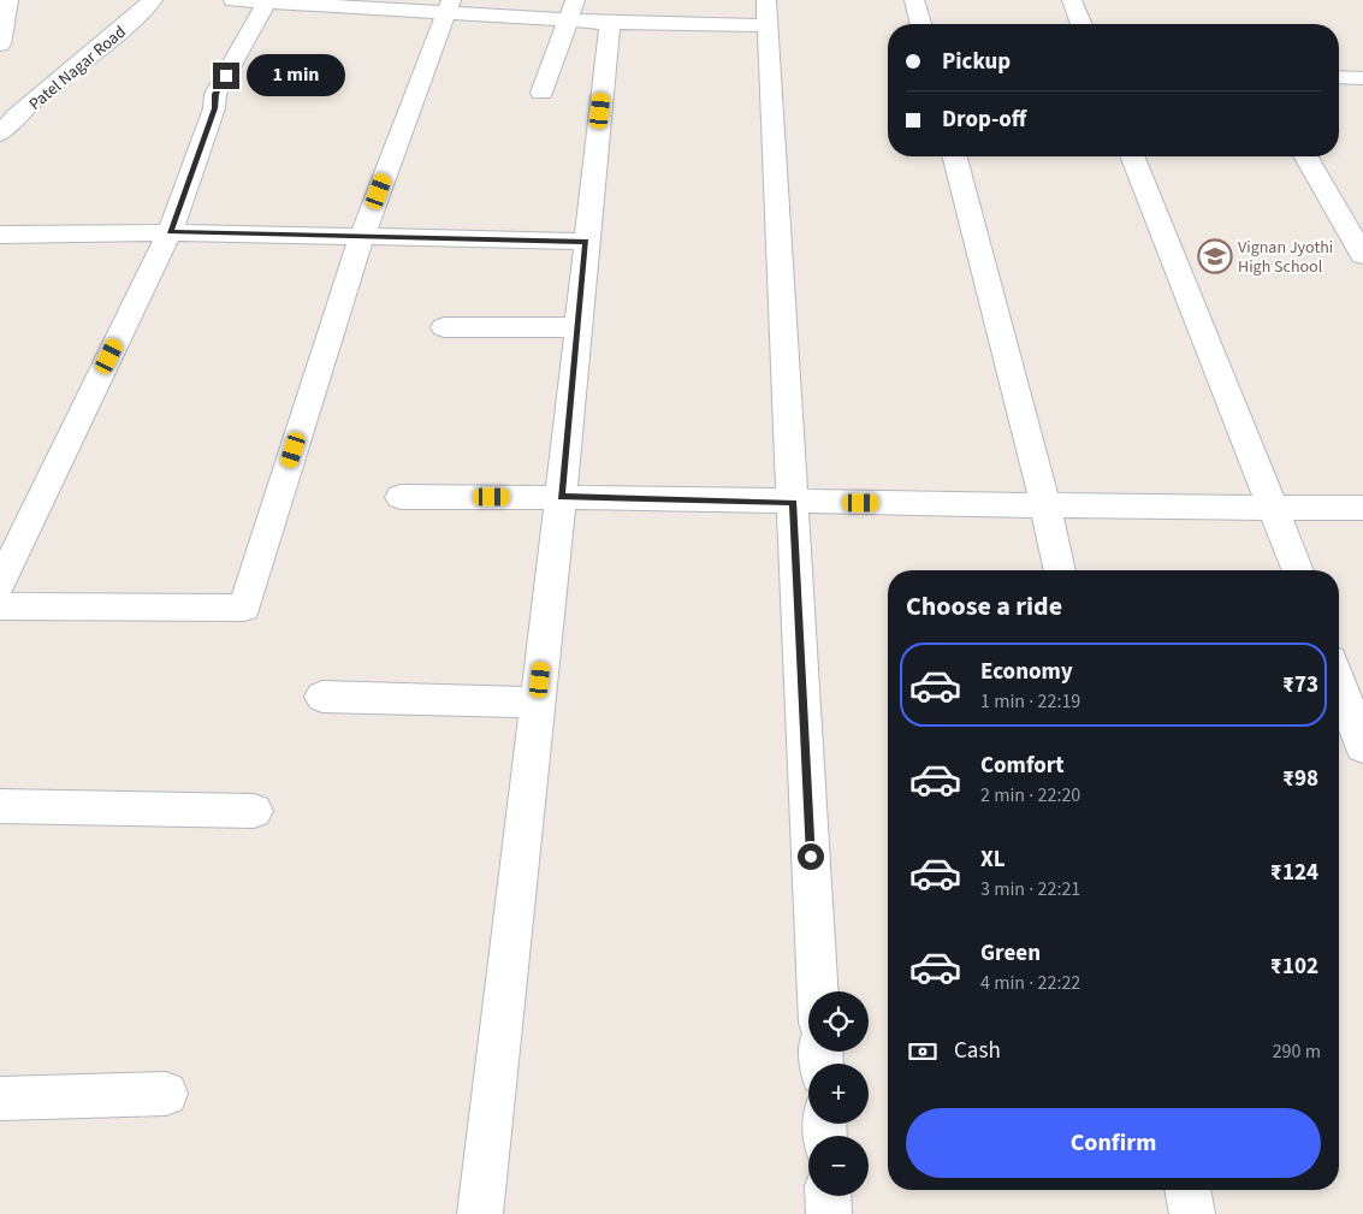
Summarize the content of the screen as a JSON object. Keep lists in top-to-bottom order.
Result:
{
  "streets": {
    "street": ["Patel Nagar Road"]
  },
  "places": {
    "school or university": ["Vignan Jyothi High School"]
  },
  "page": {
    "banner": ["Pickup", "Drop-off"],
    "bubble": "1 min",
    "heading": "Choose a ride",
    "list": [
      {
        "name": "Economy",
        "note": "1 min · 22:19",
        "value": "₹73"
      },
      {
        "name": "Comfort",
        "note": "2 min · 22:20",
        "value": "₹98"
      },
      {
        "name": "XL",
        "note": "3 min · 22:21",
        "value": "₹124"
      },
      {
        "name": "Green",
        "note": "4 min · 22:22",
        "value": "₹102"
      }
    ],
    "map_buttons": ["+", "−"],
    "pay": ["Cash", "290 m"],
    "buttons": "Confirm"
  }
}
